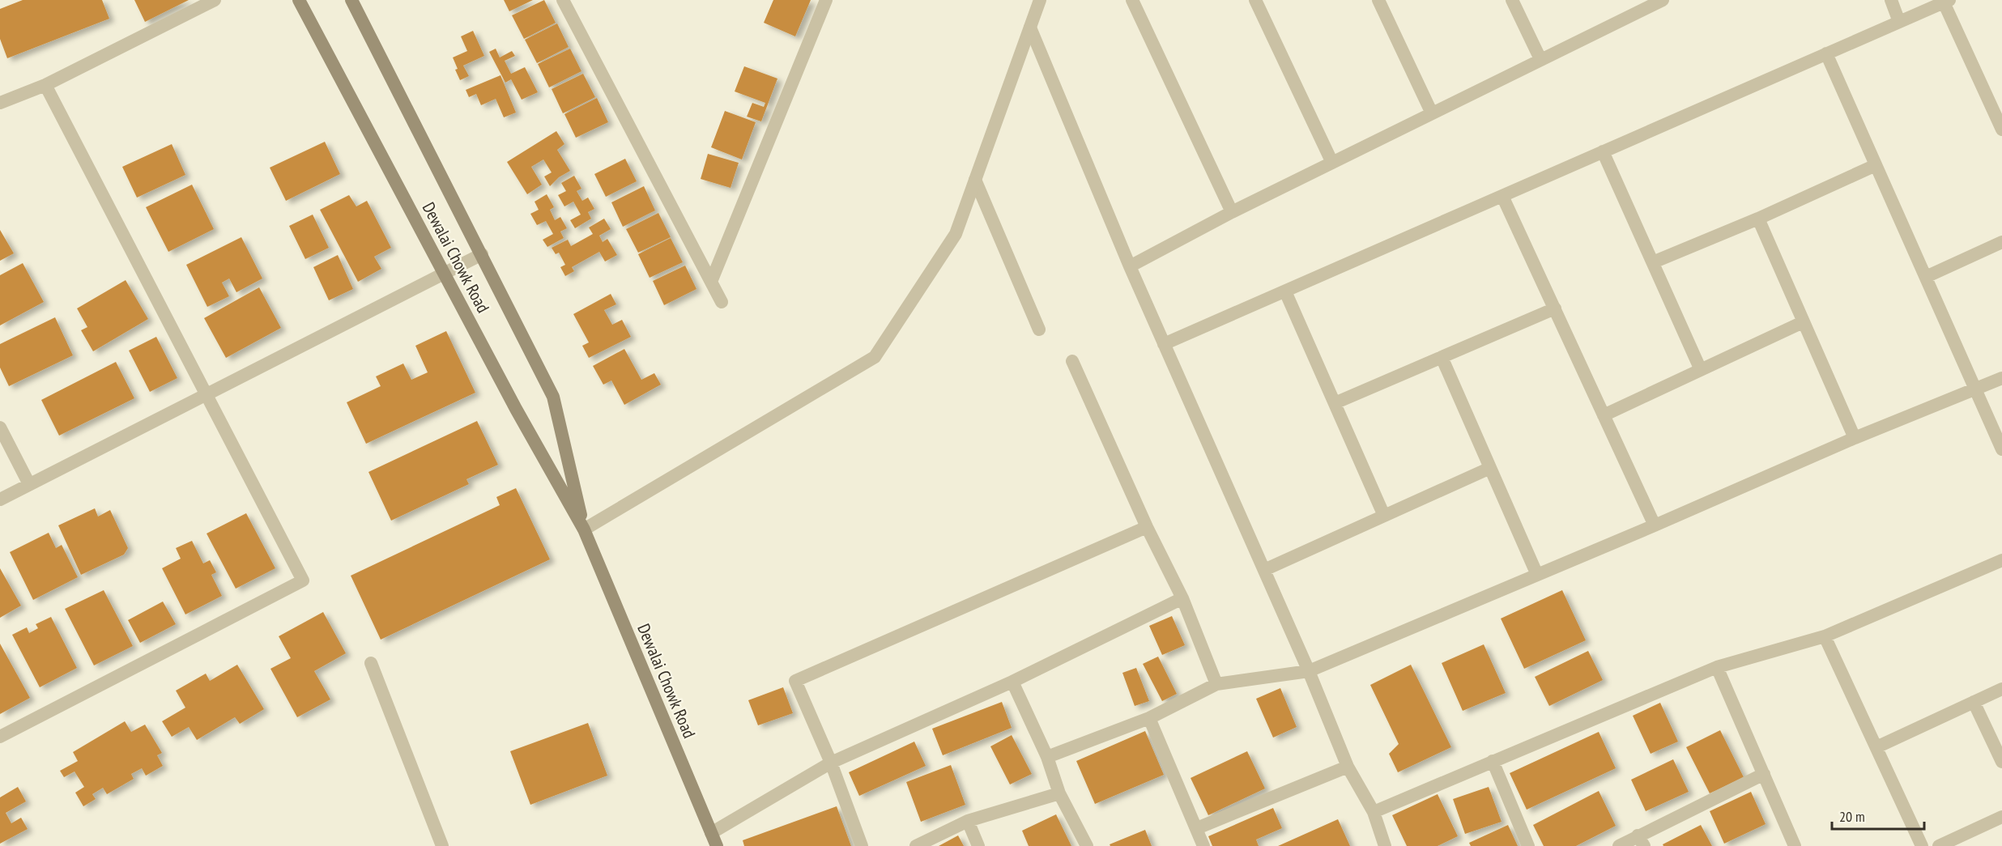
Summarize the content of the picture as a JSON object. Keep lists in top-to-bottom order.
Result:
{
  "streets": {
    "main road": ["Dewalai Chowk Road"]
  },
  "scale_bar": "20 m"
}
